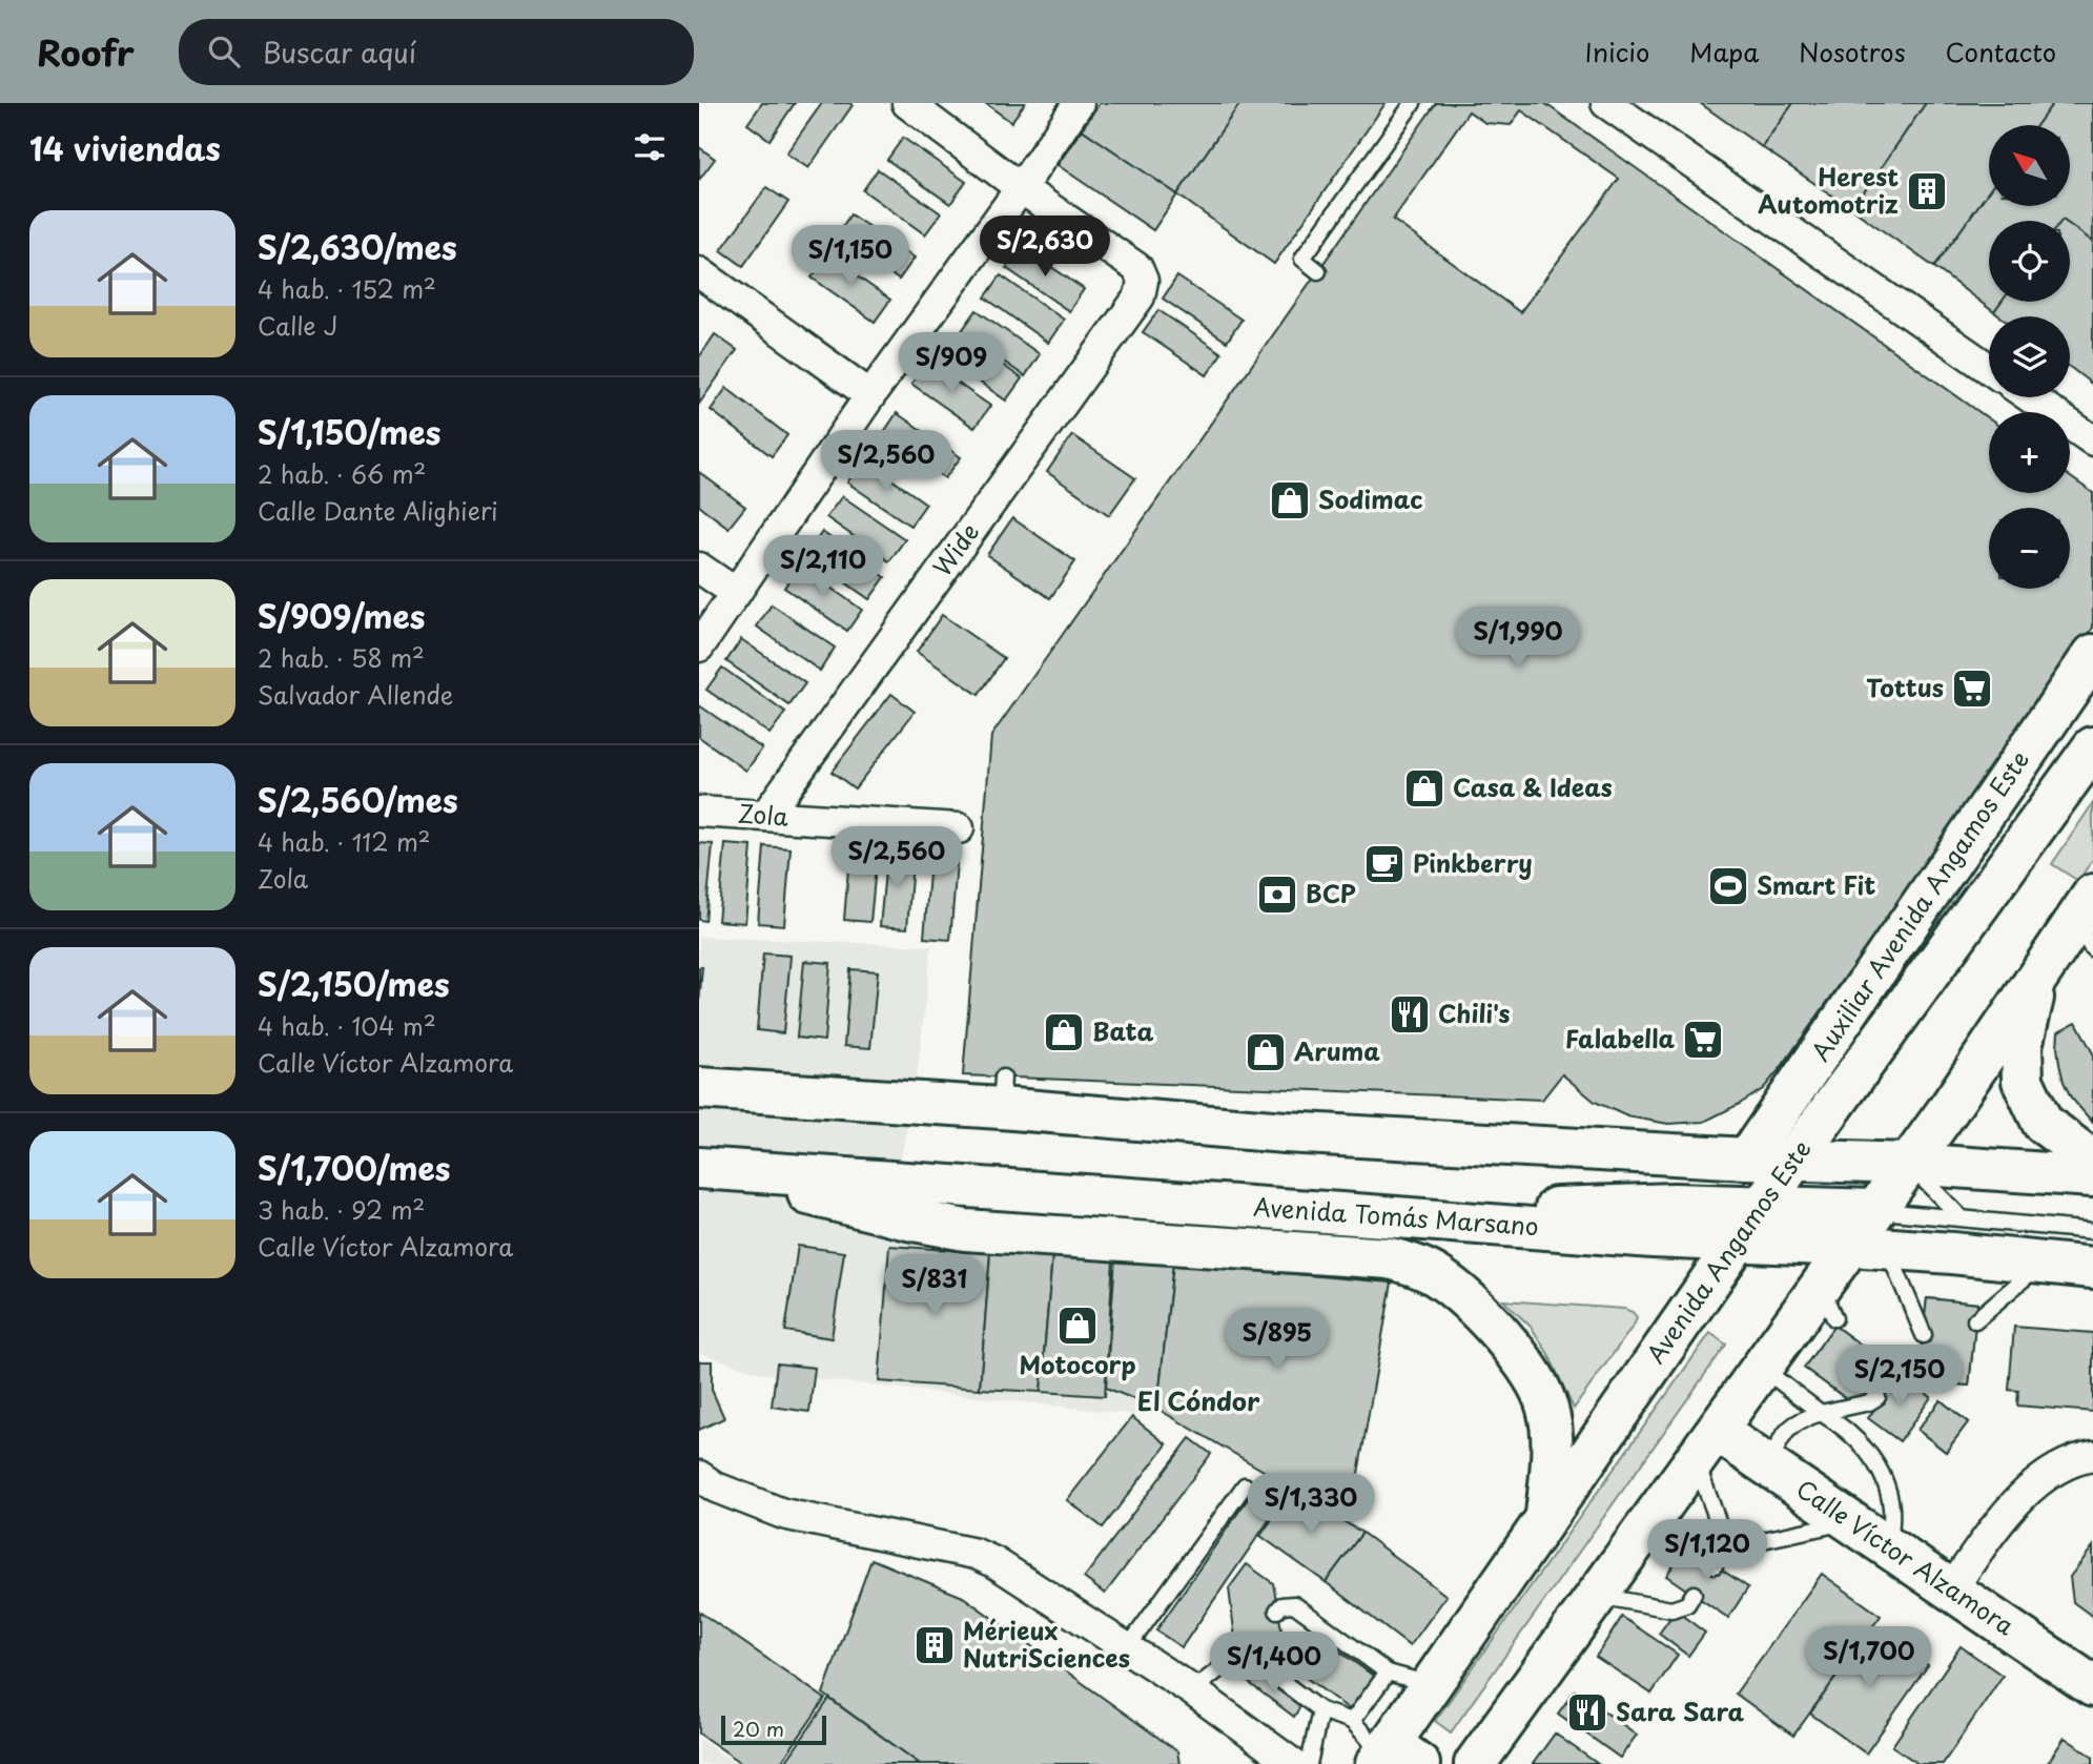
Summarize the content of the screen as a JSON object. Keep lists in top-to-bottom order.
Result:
{
  "streets": {
    "main road": [
      "Auxiliar Avenida Angamos Este",
      "Avenida Tomás Marsano",
      "Avenida Angamos Este",
      "Calle Víctor Alzamora"
    ],
    "street": ["Wide", "Zola"]
  },
  "crossings": [
    ["Wide", "Zola"],
    ["Avenida Tomás Marsano", "Avenida Angamos Este"]
  ],
  "districts": ["El Cóndor"],
  "places": {
    "building": ["Herest Automotriz", "Mérieux NutriSciences"],
    "shop": [
      "Sodimac",
      "Casa & Ideas",
      "Bata",
      "Aruma",
      "Motocorp"
    ],
    "supermarket": ["Tottus", "Falabella"],
    "cafe": ["Pinkberry"],
    "sports": ["Smart Fit"],
    "bank": ["BCP"],
    "restaurant": ["Chili's", "Sara Sara"]
  },
  "scale_bar": "20 m",
  "north": "top left",
  "page": {
    "header": "Roofr",
    "search": "Buscar aquí",
    "nav": [
      "Inicio",
      "Mapa",
      "Nosotros",
      "Contacto"
    ],
    "heading": "14 viviendas",
    "map_buttons": ["+", "−"],
    "list": [
      {
        "name": "S/2,630/mes",
        "note": "4 hab. · 152 m² · Calle J"
      },
      {
        "name": "S/1,150/mes",
        "note": "2 hab. · 66 m² · Calle Dante Alighieri"
      },
      {
        "name": "S/909/mes",
        "note": "2 hab. · 58 m² · Salvador Allende"
      },
      {
        "name": "S/2,560/mes",
        "note": "4 hab. · 112 m² · Zola"
      },
      {
        "name": "S/2,150/mes",
        "note": "4 hab. · 104 m² · Calle Víctor Alzamora"
      },
      {
        "name": "S/1,700/mes",
        "note": "3 hab. · 92 m² · Calle Víctor Alzamora"
      }
    ],
    "price": [
      "S/2,630",
      "S/1,150",
      "S/909",
      "S/2,560",
      "S/2,110",
      "S/1,990",
      "S/2,560",
      "S/831",
      "S/895",
      "S/2,150",
      "S/1,330",
      "S/1,120",
      "S/1,700",
      "S/1,400"
    ],
    "scale": "20 m"
  }
}
